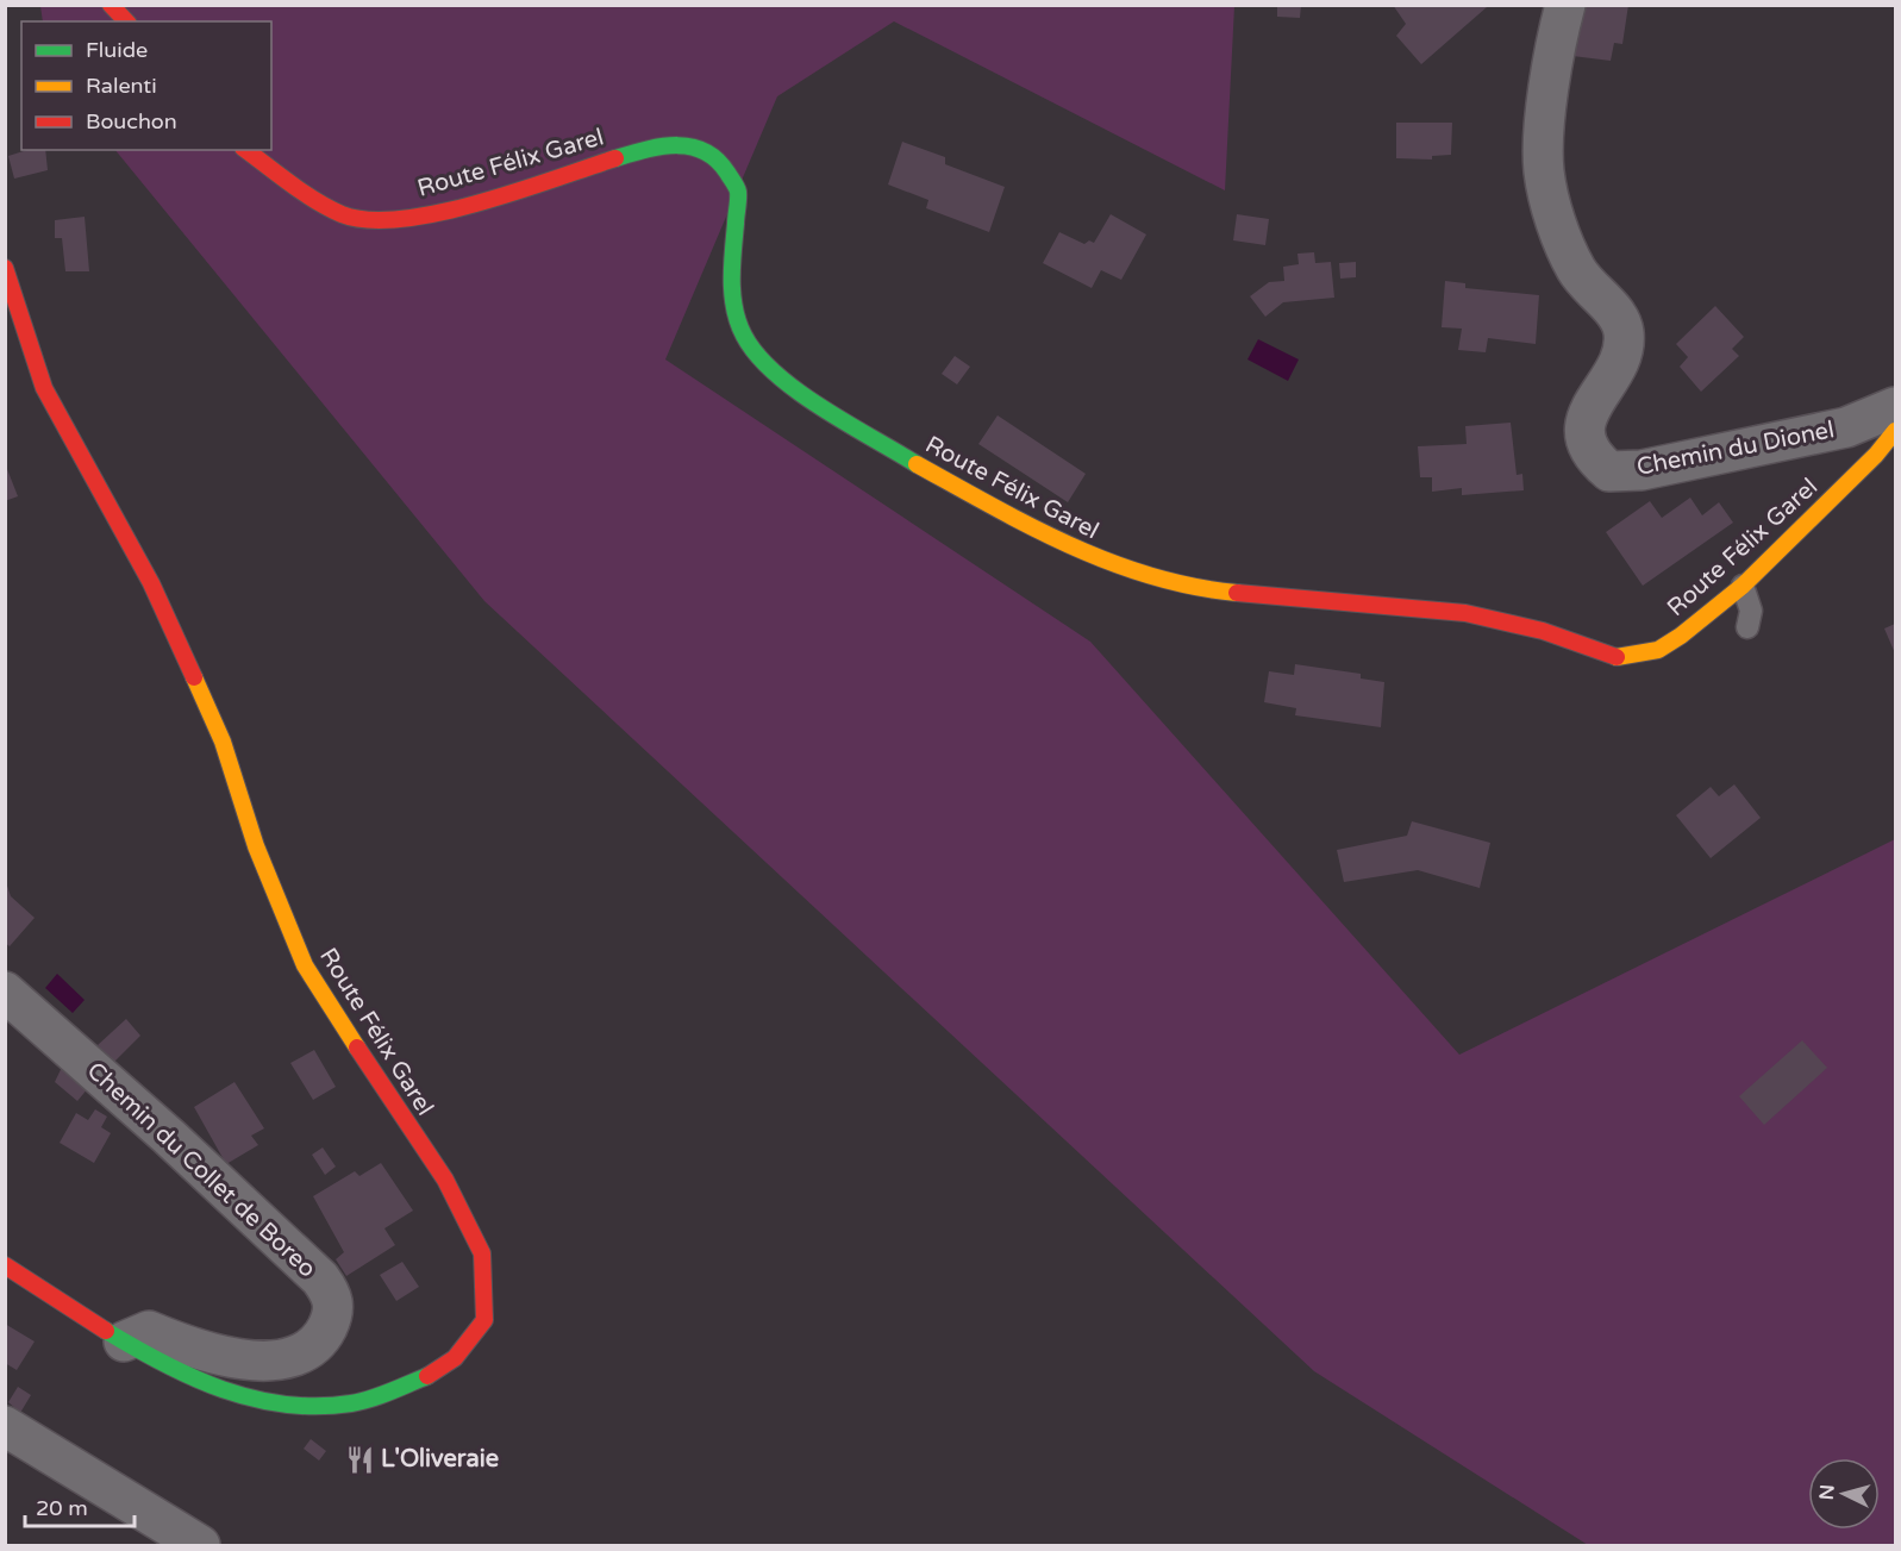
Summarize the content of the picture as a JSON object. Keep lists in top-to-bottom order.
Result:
{
  "streets": {
    "street": ["Route Félix Garel", "Chemin du Dionel", "Chemin du Collet de Boreo"]
  },
  "crossings": [
    ["Route Félix Garel", "Chemin du Collet de Boreo"]
  ],
  "places": {
    "restaurant": ["L'Oliveraie"]
  },
  "legend": ["Fluide", "Ralenti", "Bouchon"],
  "scale_bar": "20 m",
  "north": "left"
}
